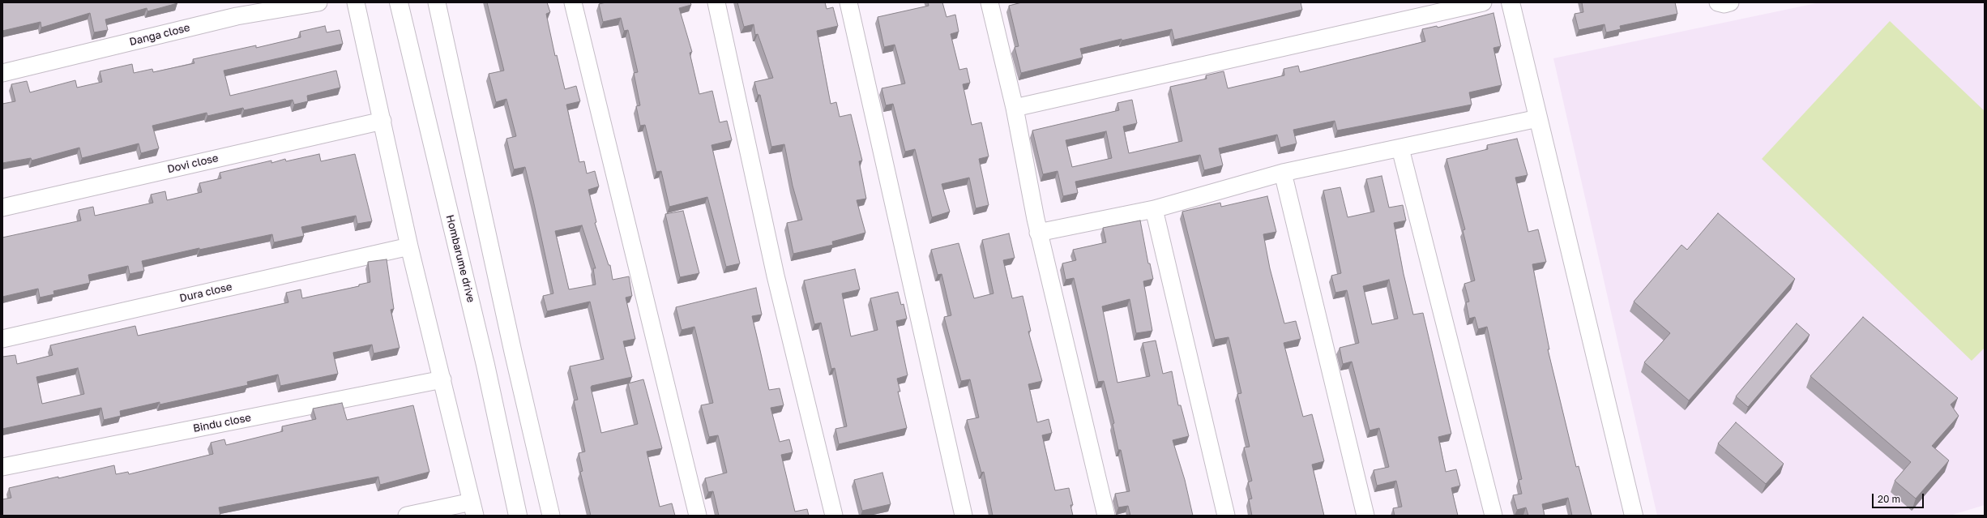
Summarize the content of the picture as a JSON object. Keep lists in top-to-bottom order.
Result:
{
  "streets": {
    "street": [
      "Danga close",
      "Dovi close",
      "Hombarume drive",
      "Dura close",
      "Bindu close"
    ]
  },
  "scale_bar": "20 m"
}
